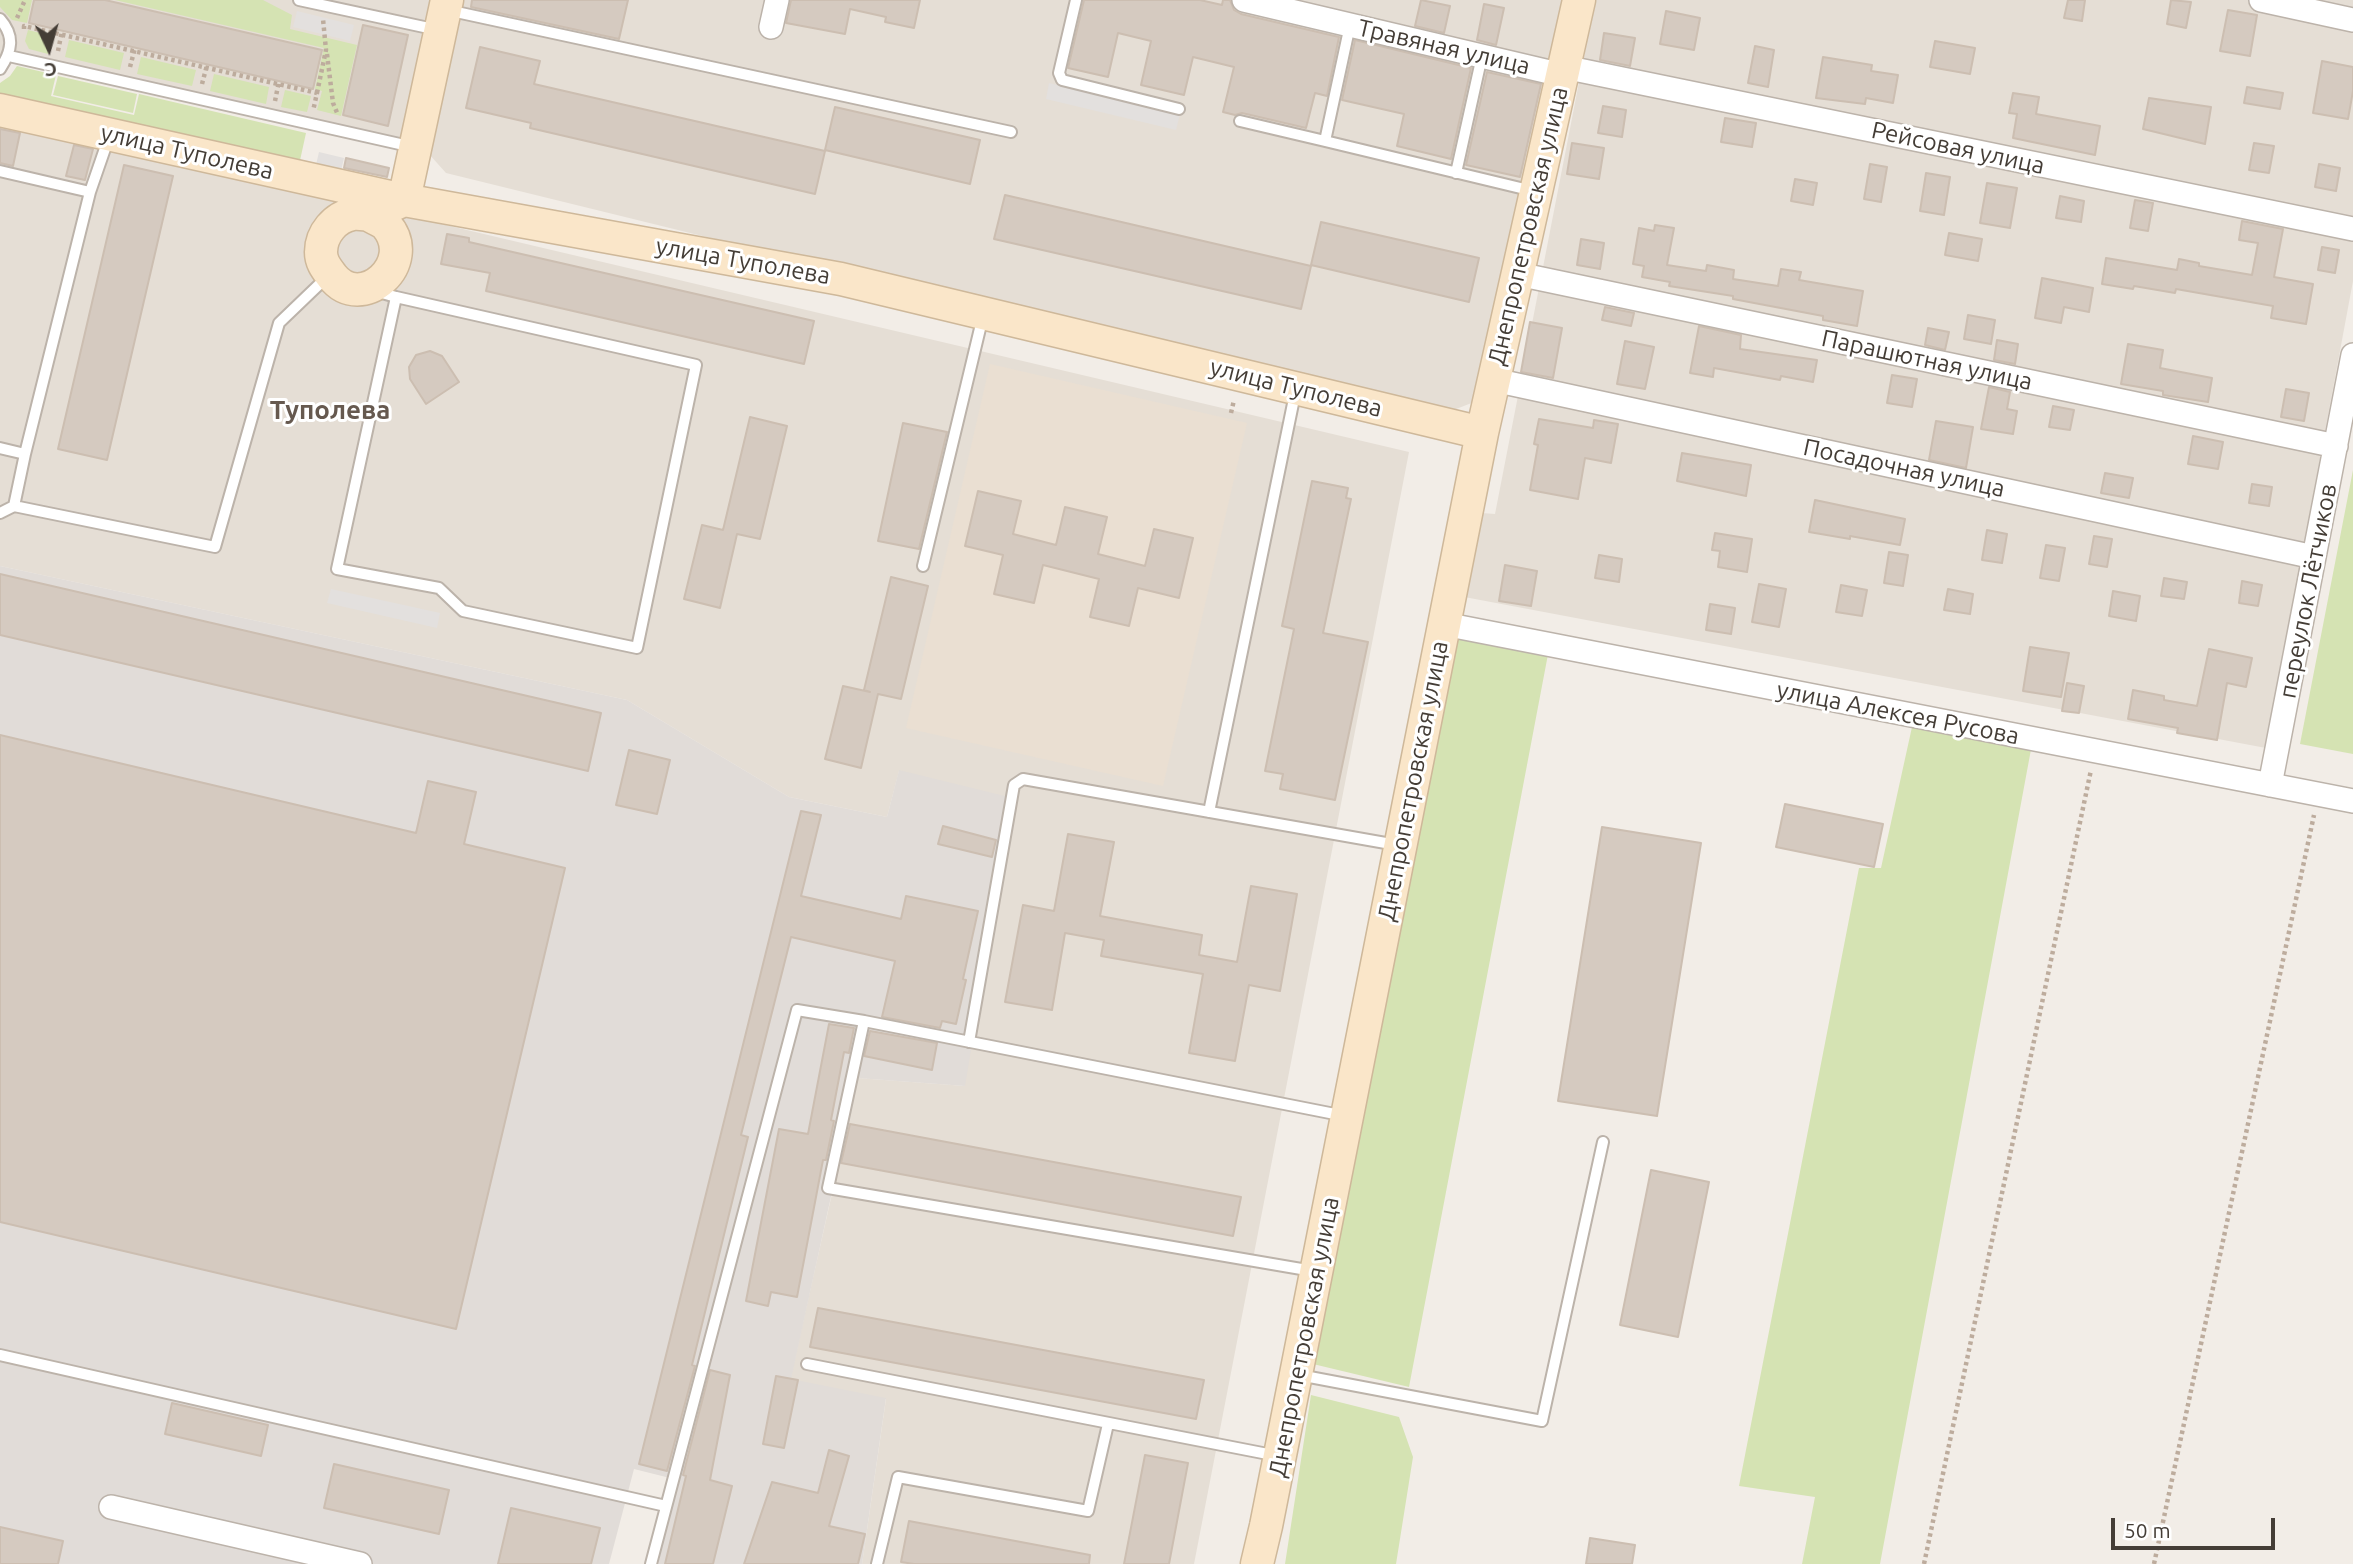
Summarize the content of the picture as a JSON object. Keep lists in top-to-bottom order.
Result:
{
  "streets": {
    "street": [
      "Травяная улица",
      "Рейсовая улица",
      "улица Туполева",
      "Днепропетровская улица",
      "Парашютная улица",
      "Посадочная улица",
      "переулок Лётчиков",
      "улица Алексея Русова"
    ]
  },
  "crossings": [
    ["Травяная улица", "Рейсовая улица"],
    ["Травяная улица", "Днепропетровская улица"],
    ["Рейсовая улица", "Днепропетровская улица"],
    ["улица Туполева", "Днепропетровская улица"],
    ["Днепропетровская улица", "Парашютная улица"],
    ["Днепропетровская улица", "Посадочная улица"],
    ["Днепропетровская улица", "улица Алексея Русова"],
    ["Парашютная улица", "переулок Лётчиков"],
    ["Посадочная улица", "переулок Лётчиков"],
    ["переулок Лётчиков", "улица Алексея Русова"]
  ],
  "districts": ["Туполева"],
  "scale_bar": "50 m",
  "north": "bottom"
}
